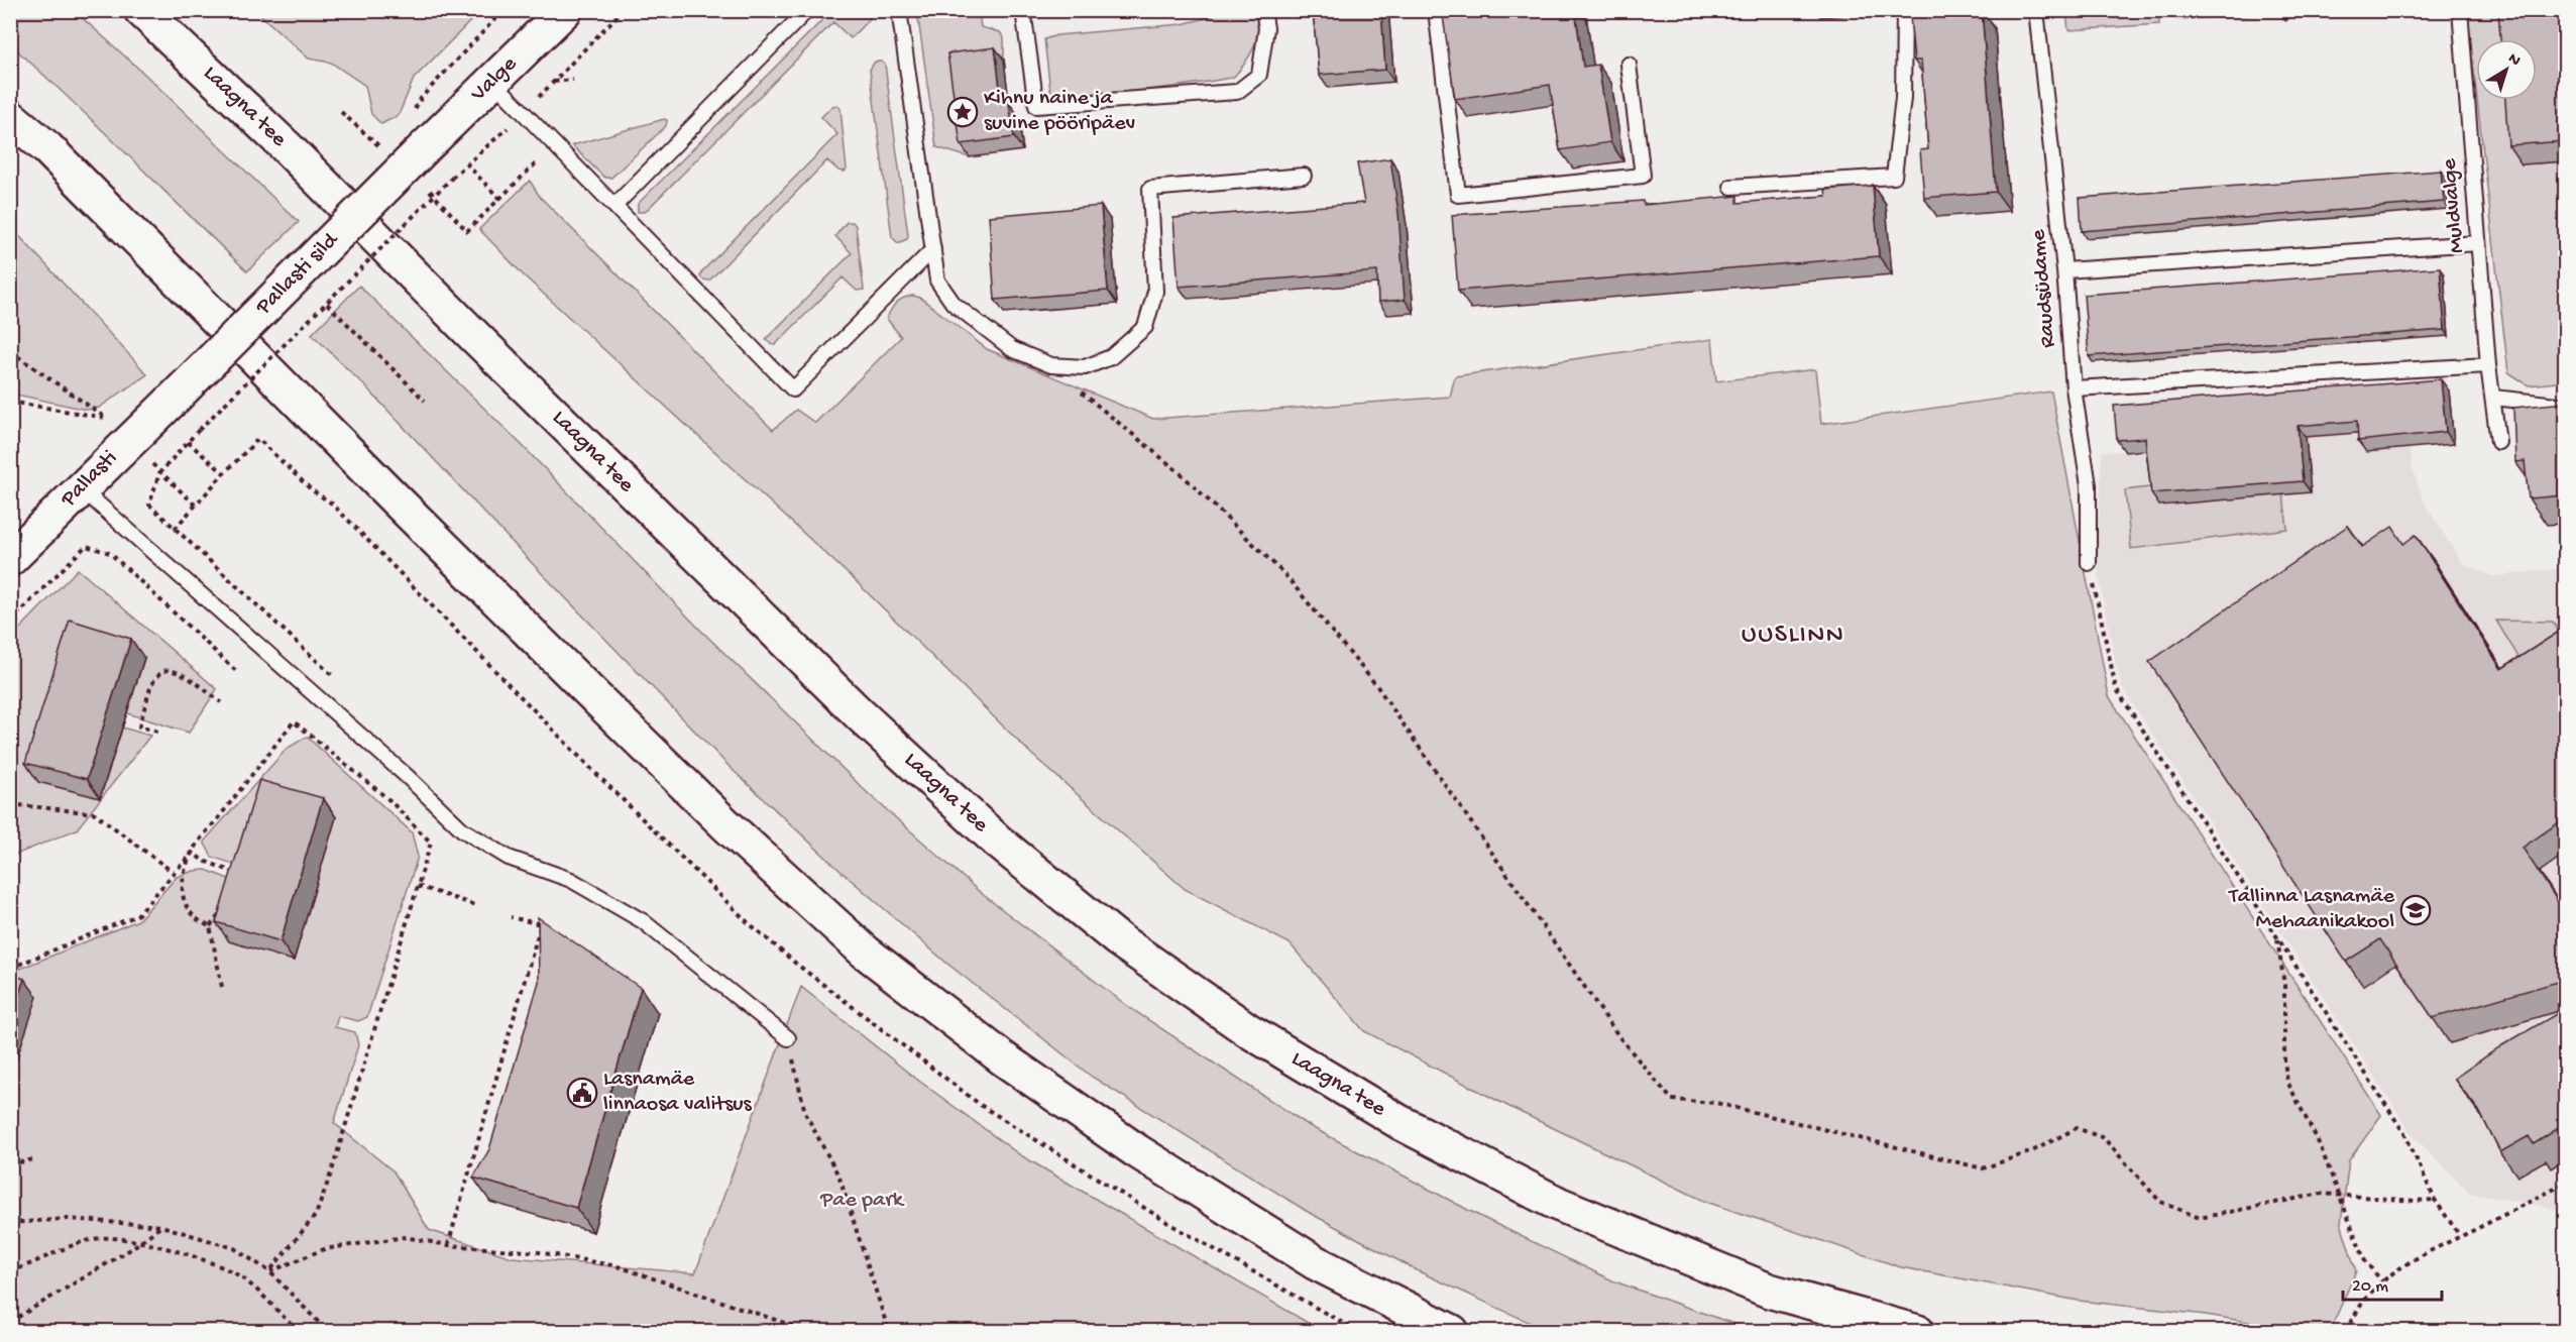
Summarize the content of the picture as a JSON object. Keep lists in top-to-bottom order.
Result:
{
  "streets": {
    "main road": [
      "Valge",
      "Laagna tee",
      "Pallasti sild",
      "Pallasti"
    ],
    "lane": ["Muldvalge", "Raudsüdame"]
  },
  "crossings": [
    ["Valge", "Pallasti sild"],
    ["Pallasti sild", "Pallasti"]
  ],
  "districts": ["UUSLINN"],
  "parks": ["Pae park"],
  "places": {
    "place": ["Kihnu naine ja suvine pööripäev"],
    "school or university": ["Tallinna Lasnamäe Mehaanikakool"],
    "public building": ["Lasnamäe linnaosa valitsus"]
  },
  "scale_bar": "20 m",
  "north": "top right"
}
